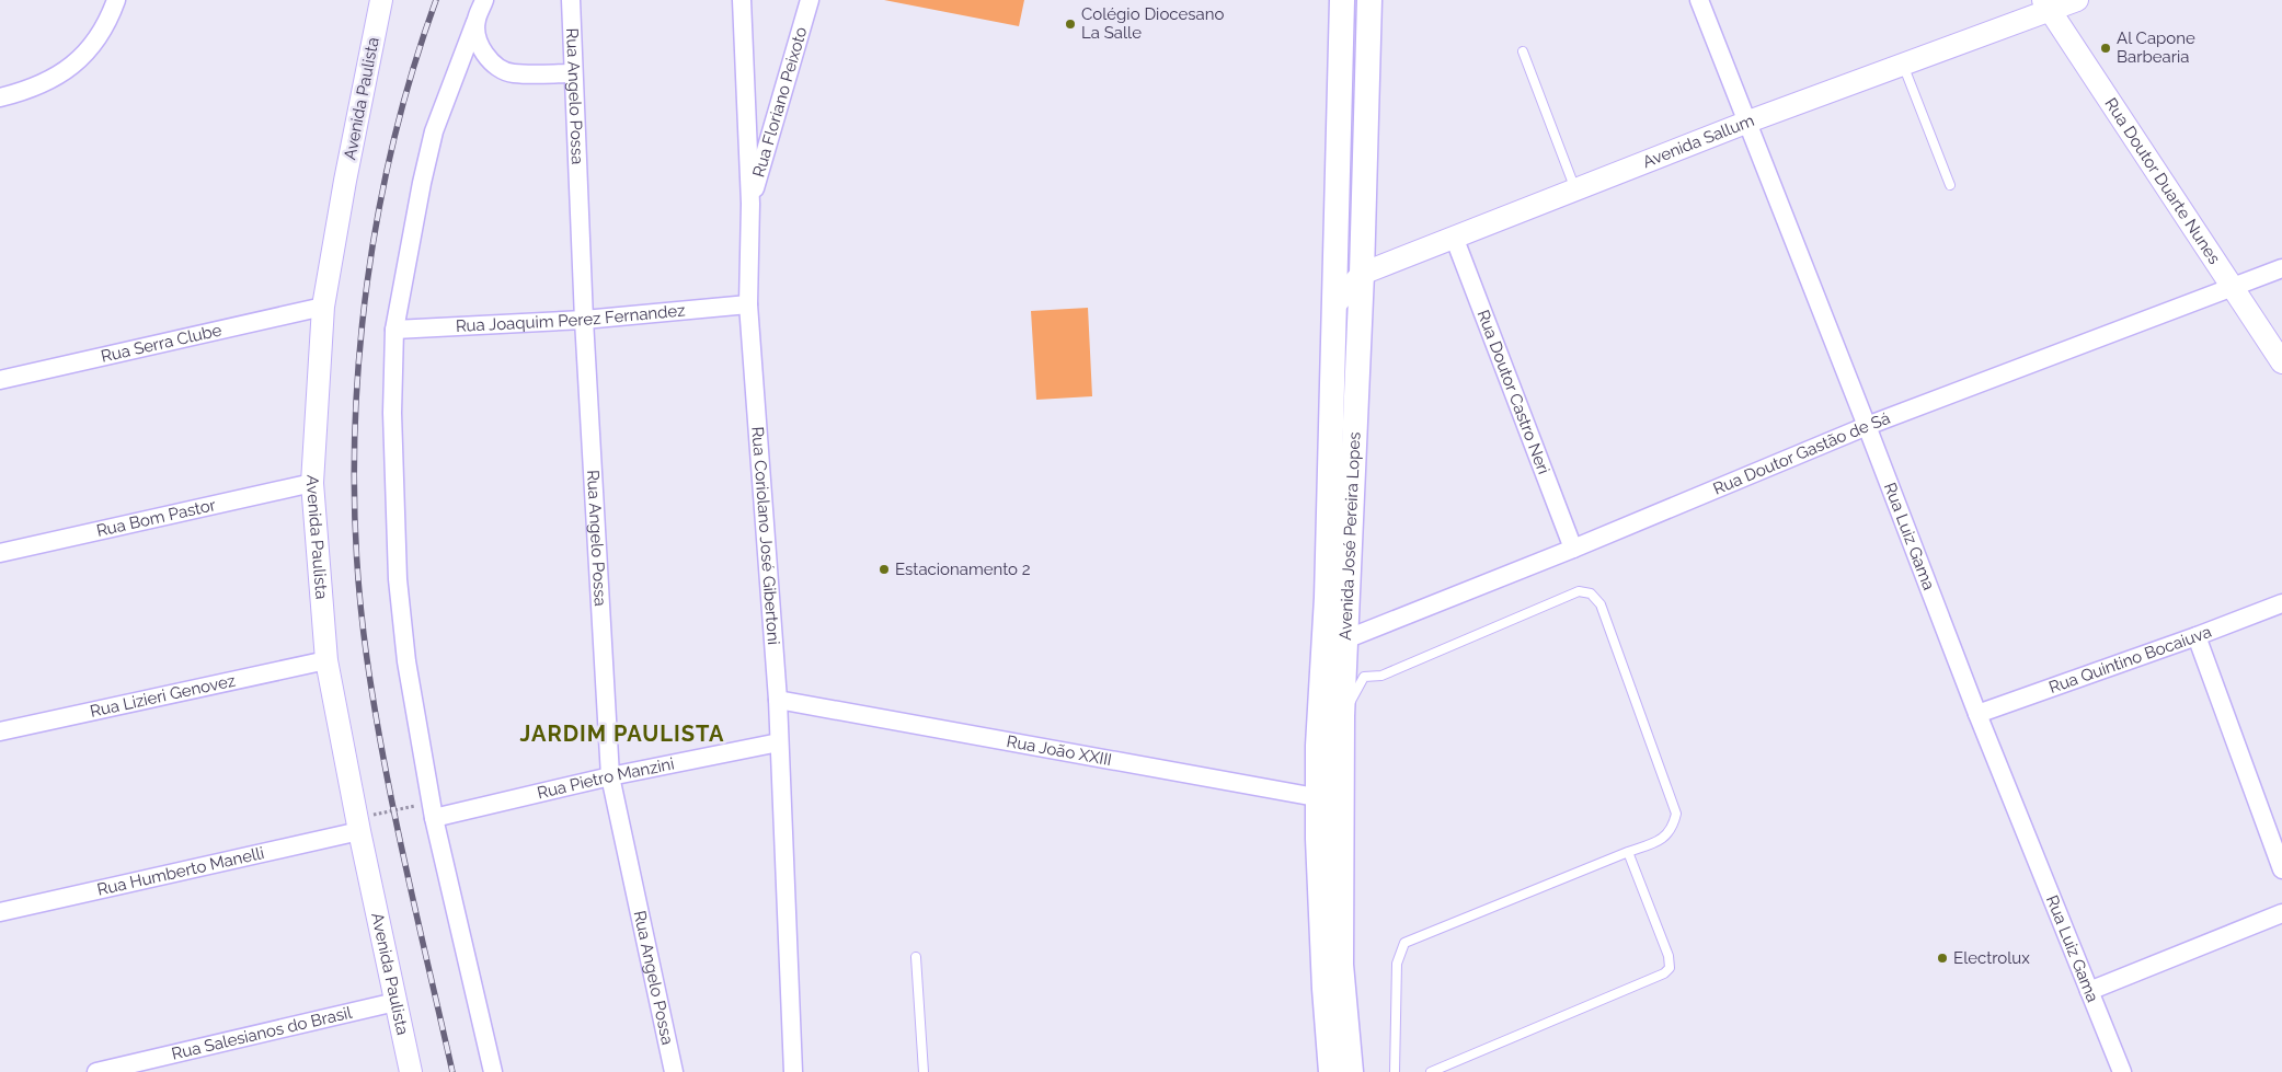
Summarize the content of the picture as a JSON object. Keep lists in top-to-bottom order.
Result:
{
  "streets": {
    "main road": ["Avenida José Pereira Lopes"],
    "street": [
      "Rua Angelo Possa",
      "Avenida Paulista",
      "Rua Floriano Peixoto",
      "Avenida Sallum",
      "Rua Doutor Duarte Nunes",
      "Rua Joaquim Perez Fernandez",
      "Rua Serra Clube",
      "Rua Doutor Castro Neri",
      "Rua Doutor Gastão de Sá",
      "Rua Bom Pastor",
      "Rua Coriolano José Gibertoni",
      "Rua Luiz Gama",
      "Rua Quintino Bocaiuva",
      "Rua Lizieri Genovez",
      "Rua João XXIII",
      "Rua Pietro Manzini",
      "Rua Humberto Manelli",
      "Rua Salesianos do Brasil"
    ]
  },
  "crossings": [
    ["Rua Angelo Possa", "Rua Joaquim Perez Fernandez"],
    ["Rua Angelo Possa", "Rua Pietro Manzini"],
    ["Avenida Paulista", "Rua Serra Clube"],
    ["Avenida Paulista", "Rua Bom Pastor"],
    ["Avenida Paulista", "Rua Lizieri Genovez"],
    ["Avenida Paulista", "Rua Humberto Manelli"],
    ["Avenida Paulista", "Rua Salesianos do Brasil"],
    ["Rua Floriano Peixoto", "Rua Coriolano José Gibertoni"],
    ["Avenida Sallum", "Rua Doutor Duarte Nunes"],
    ["Avenida Sallum", "Rua Doutor Castro Neri"],
    ["Avenida Sallum", "Avenida José Pereira Lopes"],
    ["Avenida Sallum", "Rua Luiz Gama"],
    ["Rua Doutor Duarte Nunes", "Rua Doutor Gastão de Sá"],
    ["Rua Joaquim Perez Fernandez", "Rua Coriolano José Gibertoni"],
    ["Rua Doutor Castro Neri", "Rua Doutor Gastão de Sá"],
    ["Rua Doutor Gastão de Sá", "Avenida José Pereira Lopes"],
    ["Rua Doutor Gastão de Sá", "Rua Luiz Gama"],
    ["Rua Coriolano José Gibertoni", "Rua João XXIII"],
    ["Rua Coriolano José Gibertoni", "Rua Pietro Manzini"],
    ["Avenida José Pereira Lopes", "Rua João XXIII"],
    ["Rua Luiz Gama", "Rua Quintino Bocaiuva"]
  ],
  "districts": ["JARDIM PAULISTA"],
  "places": [
    "Colégio Diocesano La Salle",
    "Al Capone Barbearia",
    "Estacionamento 2",
    "Electrolux"
  ]
}
